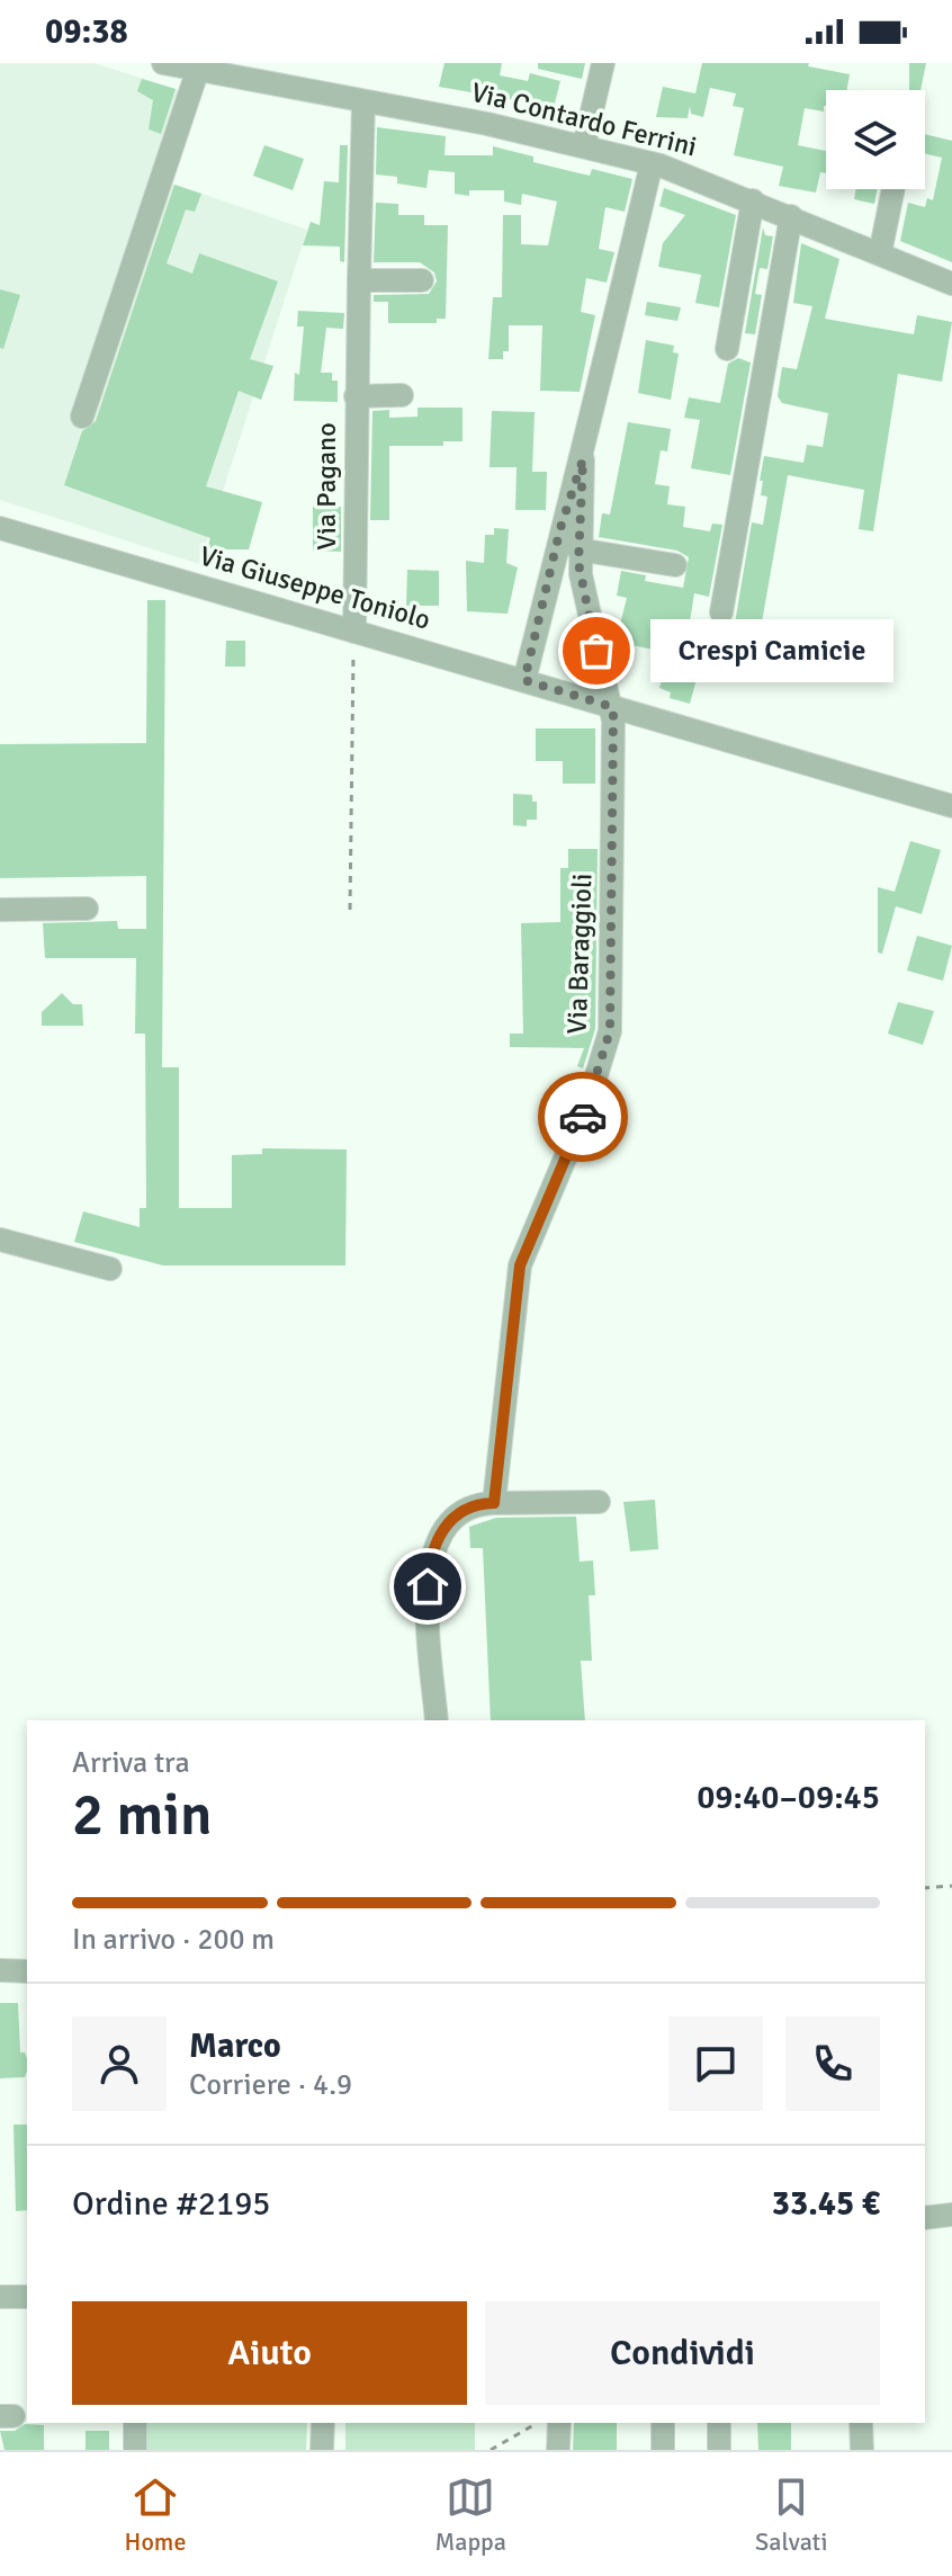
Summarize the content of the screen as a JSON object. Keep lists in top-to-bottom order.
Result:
{
  "streets": {
    "street": [
      "Via Contardo Ferrini",
      "Via Pagano",
      "Via Giuseppe Toniolo",
      "Via Baraggioli"
    ]
  },
  "crossings": [
    ["Via Contardo Ferrini", "Via Pagano"],
    ["Via Contardo Ferrini", "Via Baraggioli"],
    ["Via Pagano", "Via Giuseppe Toniolo"],
    ["Via Giuseppe Toniolo", "Via Baraggioli"]
  ],
  "places": ["Crespi Camicie"],
  "page": {
    "status": "09:38",
    "bubble": "Crespi Camicie",
    "heading": ["2 min", "Arriva tra", "09:40–09:45"],
    "panel": [
      "Marco",
      "Corriere · 4.9",
      "Ordine #2195",
      "33.45 €"
    ],
    "bar": "In arrivo · 200 m",
    "buttons": ["Aiuto", "Condividi"],
    "tabs": ["Home", "Mappa", "Salvati"]
  }
}
